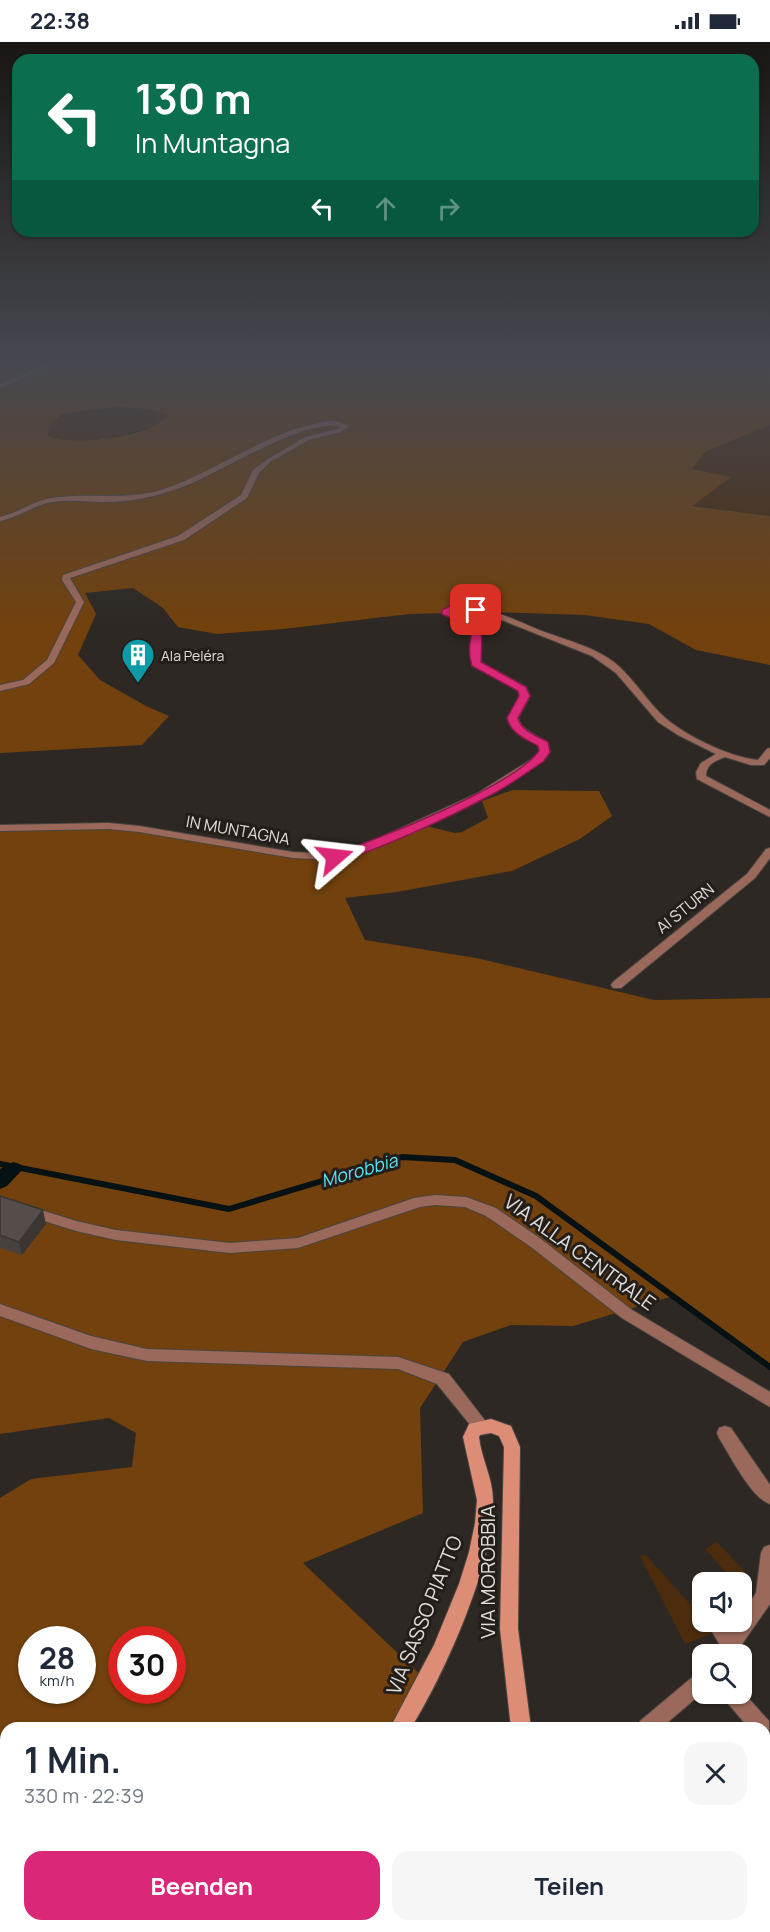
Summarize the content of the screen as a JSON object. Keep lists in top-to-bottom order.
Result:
{
  "streets": {
    "street": [
      "IN MUNTAGNA",
      "AI STURN",
      "VIA ALLA CENTRALE",
      "VIA MOROBBIA",
      "VIA SASSO PIATTO"
    ]
  },
  "crossings": [
    ["VIA MOROBBIA", "VIA SASSO PIATTO"]
  ],
  "water": ["Morobbia"],
  "places": {
    "building": ["Ala Peléra"]
  },
  "page": {
    "status": "22:38",
    "turn": ["130 m", "In Muntagna"],
    "speed": "28 km/h",
    "limit": "30",
    "heading": ["1 Min.", "330 m · 22:39"],
    "buttons": ["Beenden", "Teilen"]
  }
}
